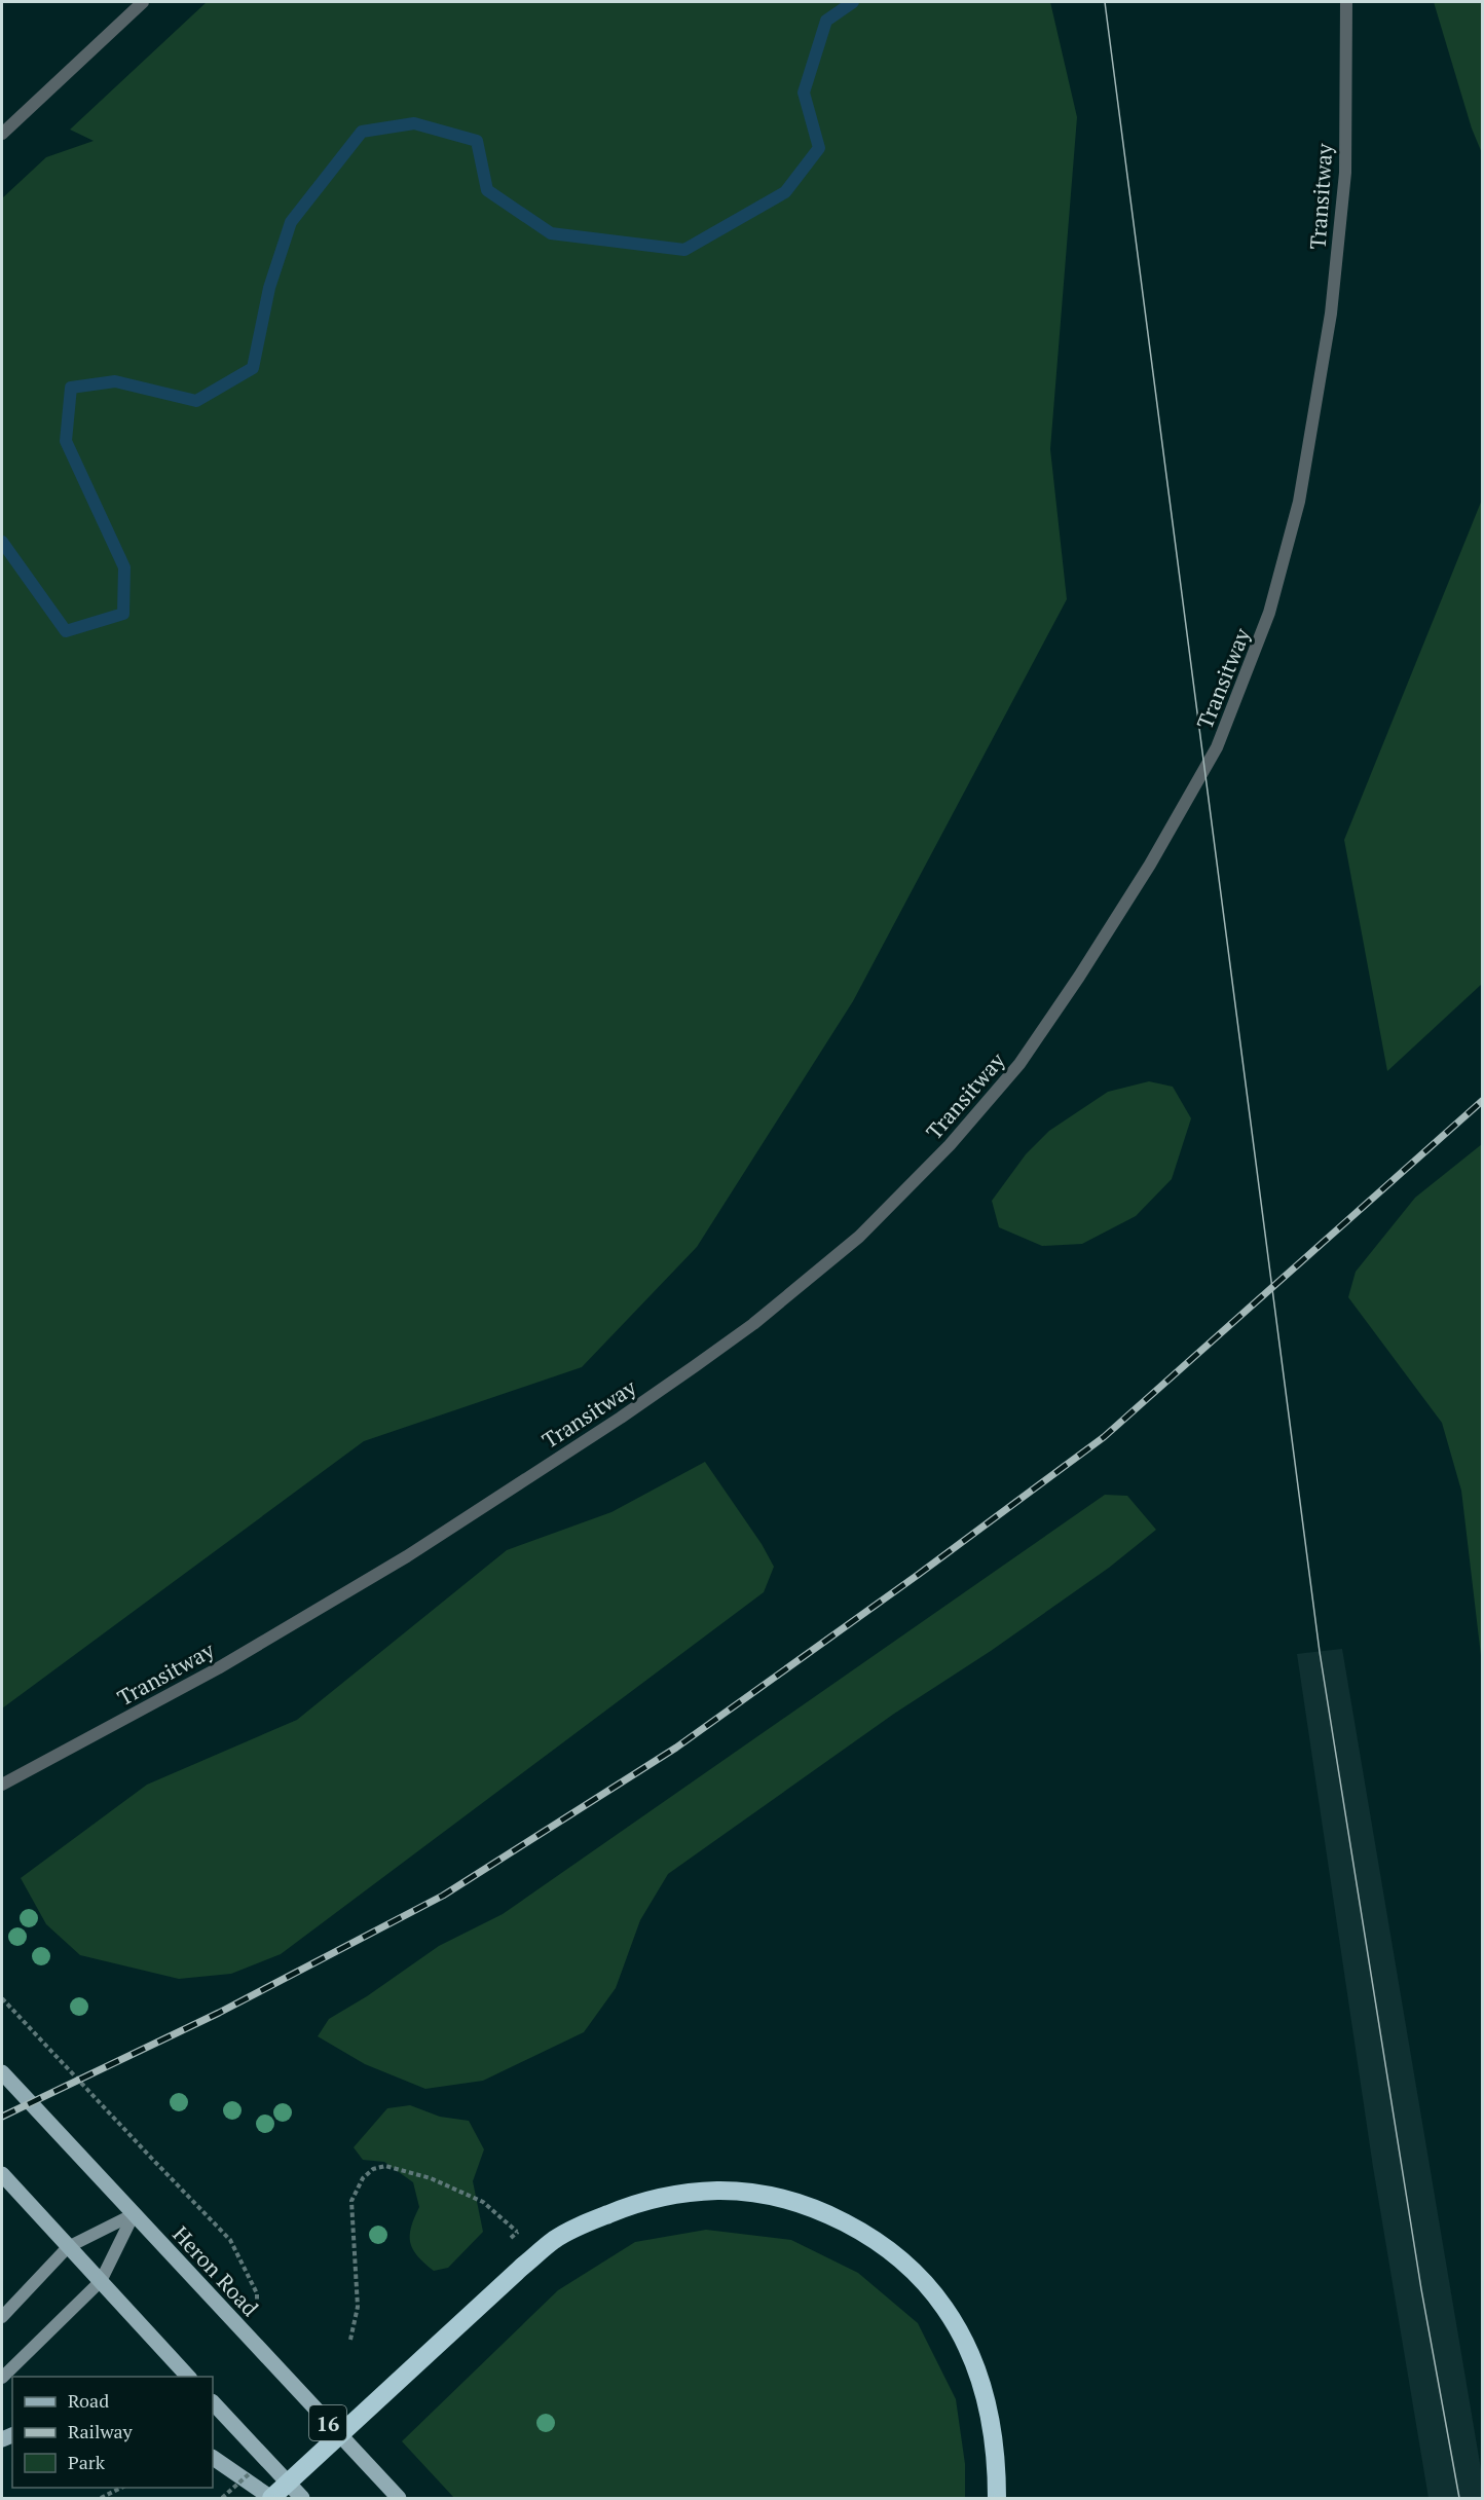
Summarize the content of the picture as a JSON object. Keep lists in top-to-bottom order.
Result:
{
  "streets": {
    "main road": ["Heron Road", "16"],
    "street": ["Transitway"]
  },
  "legend": ["Road", "Railway", "Park"]
}
